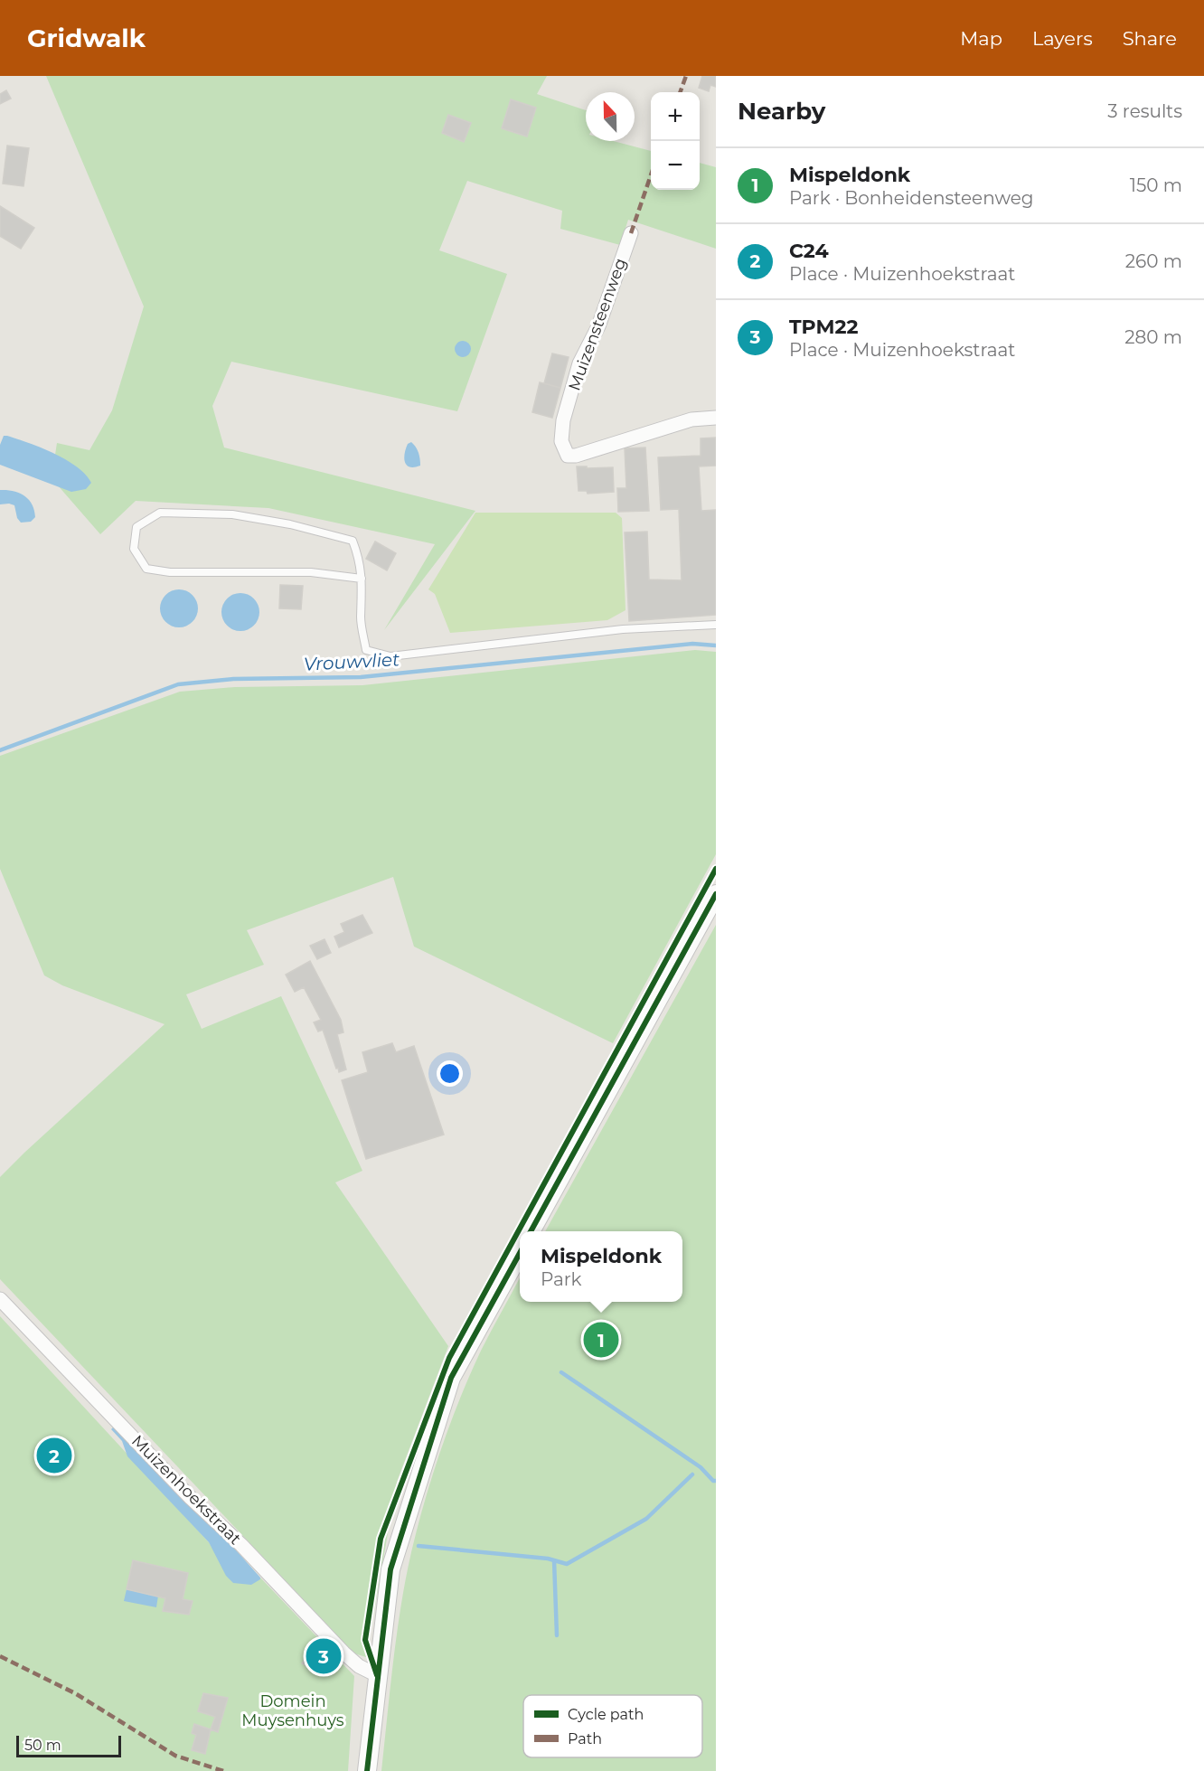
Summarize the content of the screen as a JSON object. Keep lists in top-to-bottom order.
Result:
{
  "streets": {
    "street": ["Muizensteenweg", "Muizenhoekstraat"]
  },
  "water": ["Vrouwvliet"],
  "parks": ["Domein Muysenhuys"],
  "legend": ["Cycle path", "Path"],
  "scale_bar": "50 m",
  "north": "top",
  "page": {
    "header": "Gridwalk",
    "nav": ["Map", "Layers", "Share"],
    "heading": ["Nearby", "3 results"],
    "map_buttons": ["+", "−"],
    "list": [
      {
        "mark": "1",
        "name": "Mispeldonk",
        "note": "Park · Bonheidensteenweg",
        "value": "150 m"
      },
      {
        "mark": "2",
        "name": "C24",
        "note": "Place · Muizenhoekstraat",
        "value": "260 m"
      },
      {
        "mark": "3",
        "name": "TPM22",
        "note": "Place · Muizenhoekstraat",
        "value": "280 m"
      }
    ],
    "popup": ["Mispeldonk", "Park"],
    "pins": ["1", "2", "3"],
    "scale": "50 m"
  }
}
